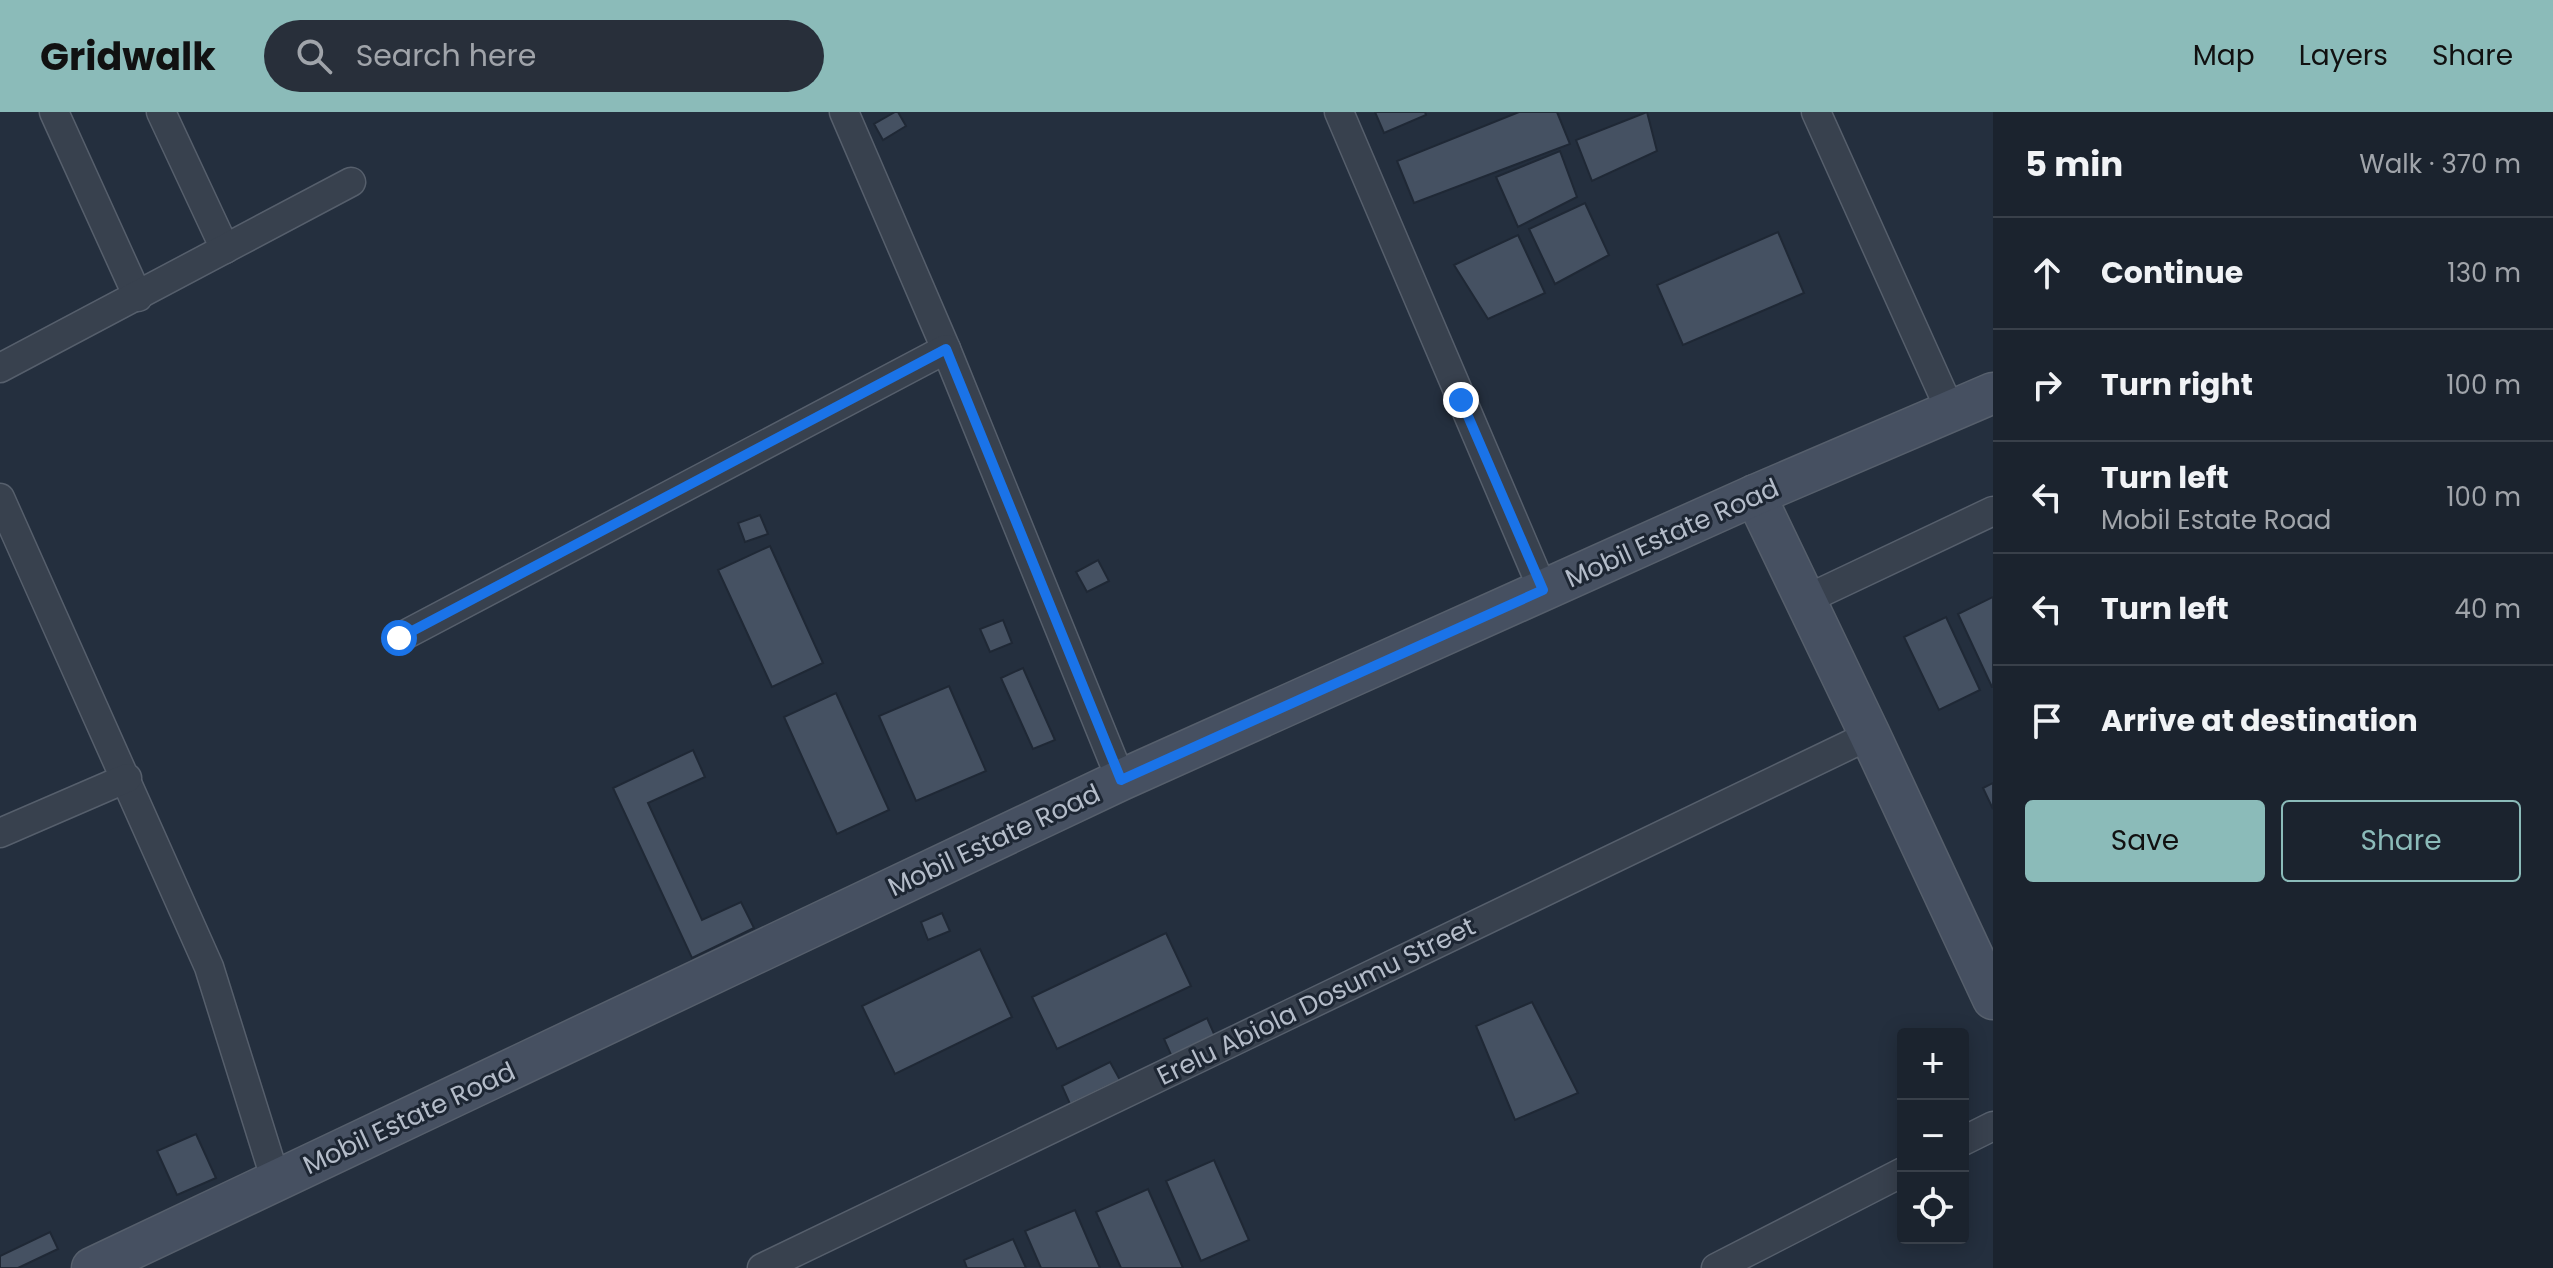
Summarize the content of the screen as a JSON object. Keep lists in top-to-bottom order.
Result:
{
  "streets": {
    "main road": ["Mobil Estate Road"],
    "street": ["Erelu Abiola Dosumu Street"]
  },
  "page": {
    "header": "Gridwalk",
    "search": "Search here",
    "nav": ["Map", "Layers", "Share"],
    "heading": ["5 min", "Walk · 370 m"],
    "list": [
      ["Continue", "130 m"],
      ["Turn right", "100 m"],
      ["Turn left", "Mobil Estate Road", "100 m"],
      ["Turn left", "40 m"],
      "Arrive at destination"
    ],
    "buttons": ["Save", "Share"],
    "map_buttons": ["+", "−"]
  }
}
